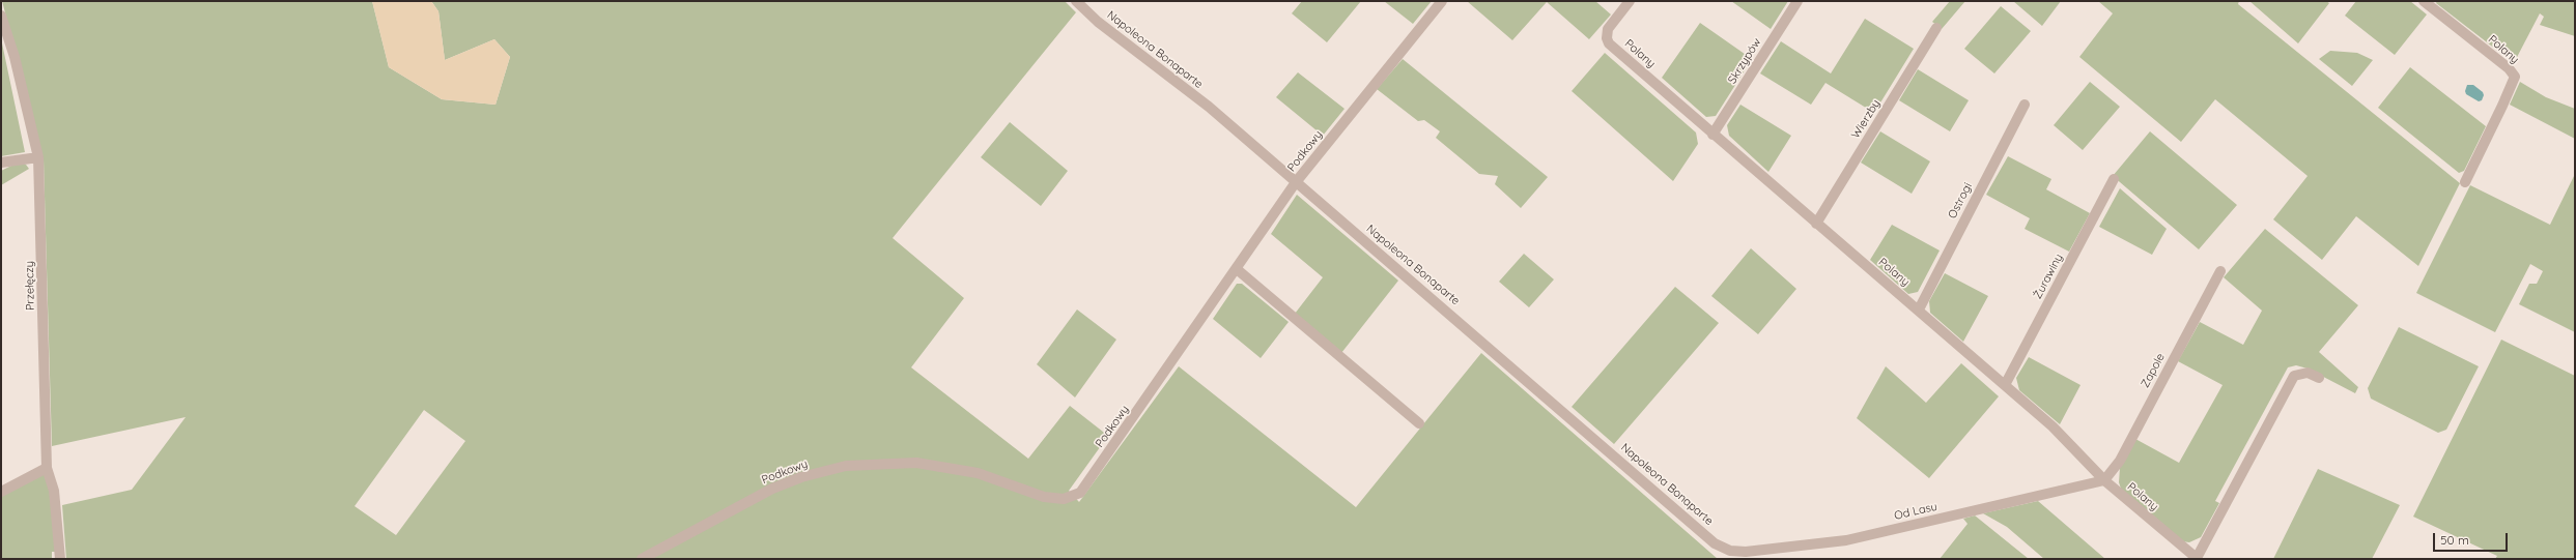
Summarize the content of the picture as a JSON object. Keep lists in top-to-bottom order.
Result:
{
  "streets": {
    "street": [
      "Napoleona Bonaparte",
      "Polany",
      "Skrzypów",
      "Wierzby",
      "Podkowy",
      "Ostrogi",
      "Żurawiny",
      "Przełęczy",
      "Zapole",
      "Od Lasu"
    ]
  },
  "crossings": [
    ["Napoleona Bonaparte", "Podkowy"],
    ["Napoleona Bonaparte", "Od Lasu"],
    ["Polany", "Skrzypów"],
    ["Polany", "Wierzby"],
    ["Polany", "Ostrogi"],
    ["Polany", "Żurawiny"],
    ["Polany", "Zapole"],
    ["Polany", "Od Lasu"],
    ["Zapole", "Od Lasu"]
  ],
  "scale_bar": "50 m"
}
